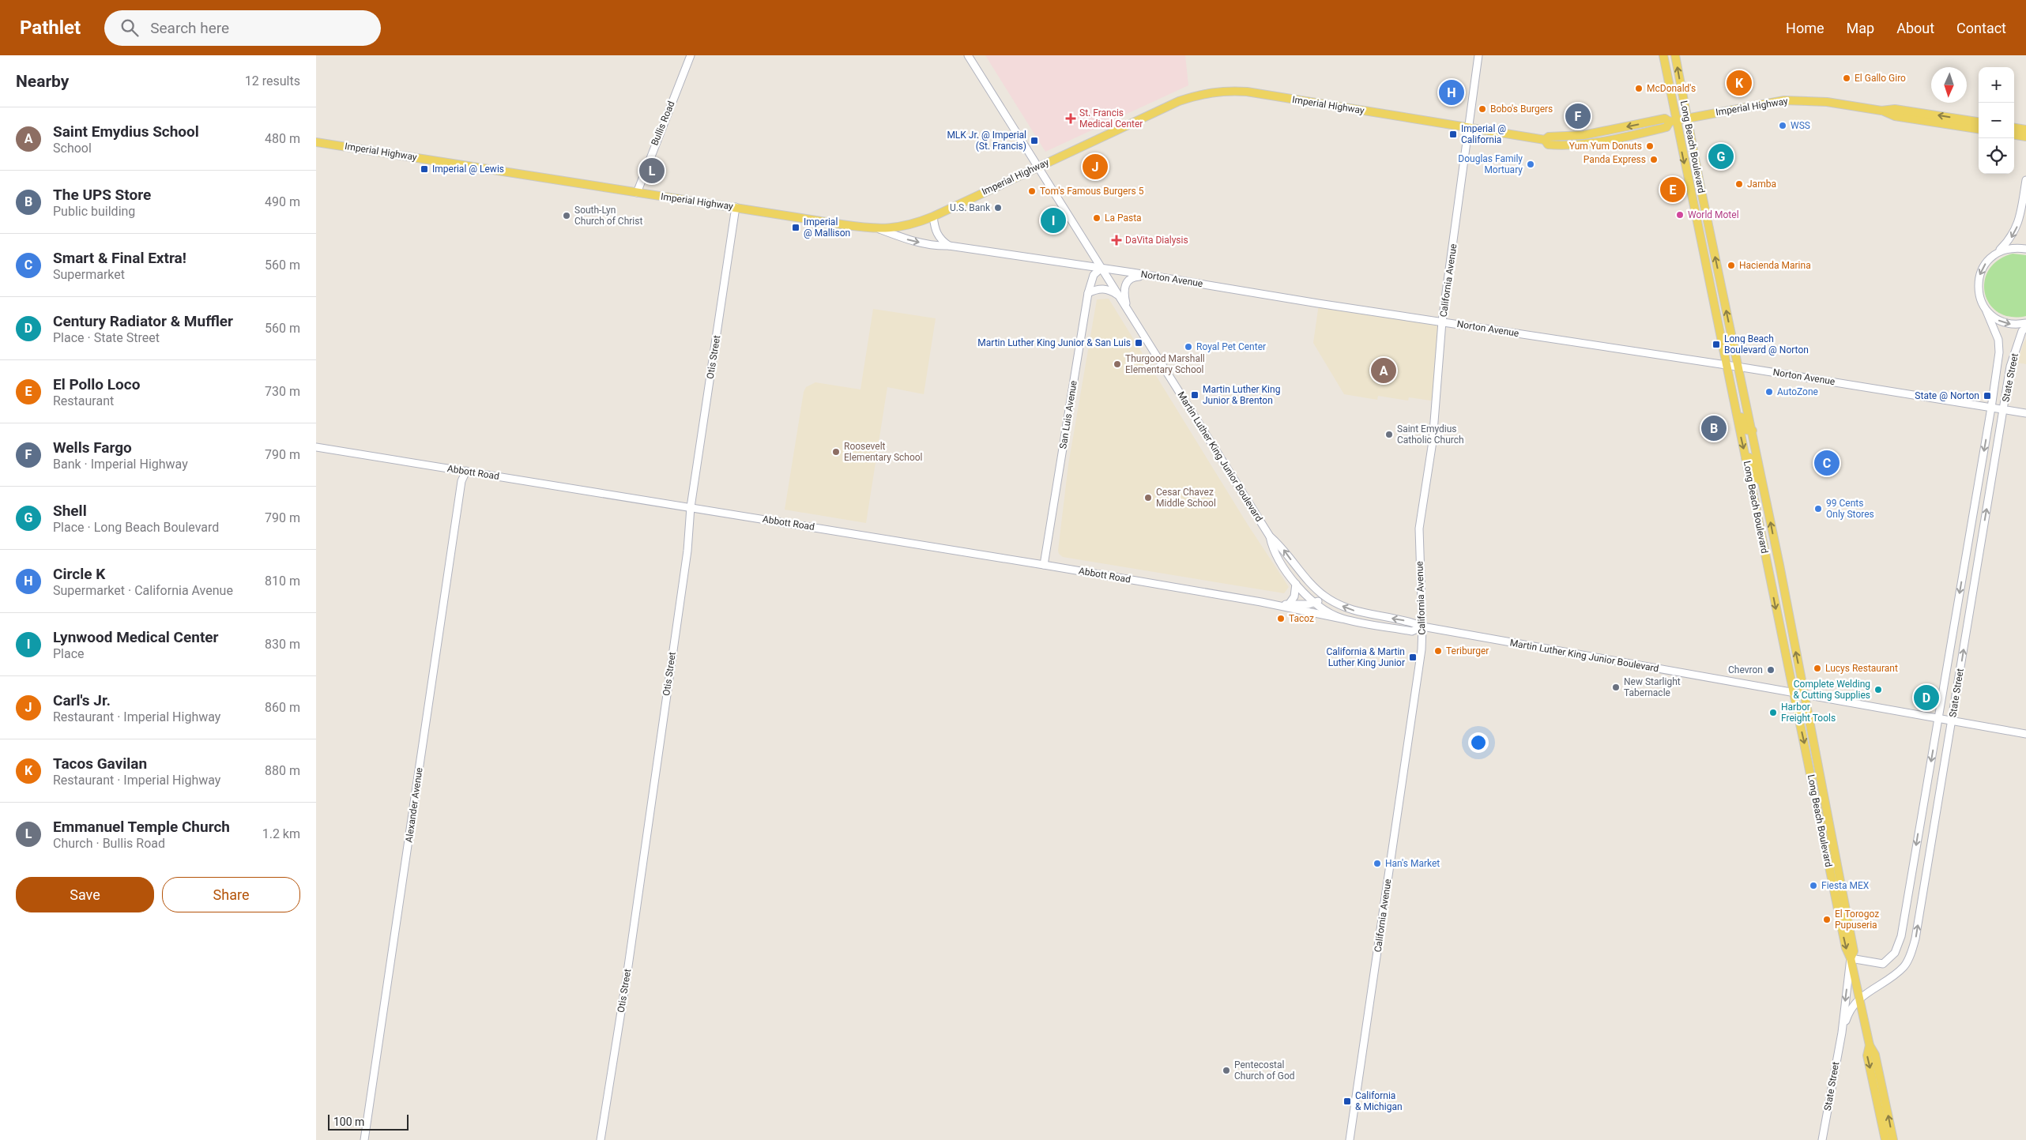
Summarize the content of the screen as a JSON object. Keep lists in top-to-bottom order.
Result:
{
  "streets": {
    "main road": [
      "Imperial Highway",
      "Bullis Road",
      "Long Beach Boulevard",
      "Norton Avenue",
      "California Avenue",
      "Otis Street",
      "State Street",
      "San Luis Avenue",
      "Martin Luther King Junior Boulevard",
      "Abbott Road",
      "Alexander Avenue"
    ]
  },
  "crossings": [
    ["Imperial Highway", "Bullis Road"],
    ["Imperial Highway", "Long Beach Boulevard"],
    ["Imperial Highway", "Norton Avenue"],
    ["Imperial Highway", "California Avenue"],
    ["Imperial Highway", "Otis Street"],
    ["Imperial Highway", "Martin Luther King Junior Boulevard"],
    ["Long Beach Boulevard", "Norton Avenue"],
    ["Long Beach Boulevard", "State Street"],
    ["Long Beach Boulevard", "Martin Luther King Junior Boulevard"],
    ["Norton Avenue", "California Avenue"],
    ["Norton Avenue", "State Street"],
    ["Norton Avenue", "San Luis Avenue"],
    ["Norton Avenue", "Martin Luther King Junior Boulevard"],
    ["California Avenue", "Martin Luther King Junior Boulevard"],
    ["Otis Street", "Abbott Road"],
    ["State Street", "Martin Luther King Junior Boulevard"],
    ["San Luis Avenue", "Martin Luther King Junior Boulevard"],
    ["San Luis Avenue", "Abbott Road"],
    ["Martin Luther King Junior Boulevard", "Abbott Road"],
    ["Abbott Road", "Alexander Avenue"]
  ],
  "places": {
    "other": [
      "El Gallo Giro",
      "McDonald's",
      "Bobo's Burgers",
      "WSS",
      "Yum Yum Donuts",
      "Panda Express",
      "Douglas Family Mortuary",
      "Jamba",
      "Tom's Famous Burgers 5",
      "U.S. Bank",
      "World Motel",
      "South-Lyn Church of Christ",
      "La Pasta",
      "Hacienda Marina",
      "Royal Pet Center",
      "Thurgood Marshall Elementary School",
      "AutoZone",
      "Saint Emydius Catholic Church",
      "Roosevelt Elementary School",
      "Cesar Chavez Middle School",
      "99 Cents Only Stores",
      "Tacoz",
      "Teriburger",
      "Lucys Restaurant",
      "Chevron",
      "New Starlight Tabernacle",
      "Complete Welding & Cutting Supplies",
      "Harbor Freight Tools",
      "Han's Market",
      "Fiesta MEX",
      "El Torogoz Pupuseria",
      "Pentecostal Church of God"
    ],
    "health": ["St. Francis Medical Center", "DaVita Dialysis"],
    "transit": [
      "Imperial @ California",
      "MLK Jr. @ Imperial (St. Francis)",
      "Imperial @ Lewis",
      "Imperial @ Mallison",
      "Martin Luther King Junior & San Luis",
      "Long Beach Boulevard @ Norton",
      "Martin Luther King Junior & Brenton",
      "State @ Norton",
      "California & Martin Luther King Junior",
      "California & Michigan"
    ]
  },
  "scale_bar": "100 m",
  "north": "bottom",
  "page": {
    "header": "Pathlet",
    "search": "Search here",
    "nav": [
      "Home",
      "Map",
      "About",
      "Contact"
    ],
    "heading": ["Nearby", "12 results"],
    "map_buttons": ["+", "−"],
    "pins": [
      "K",
      "H",
      "F",
      "G",
      "J",
      "L",
      "E",
      "I",
      "A",
      "B",
      "C",
      "D"
    ],
    "list": [
      {
        "mark": "A",
        "name": "Saint Emydius School",
        "note": "School",
        "value": "480 m"
      },
      {
        "mark": "B",
        "name": "The UPS Store",
        "note": "Public building",
        "value": "490 m"
      },
      {
        "mark": "C",
        "name": "Smart & Final Extra!",
        "note": "Supermarket",
        "value": "560 m"
      },
      {
        "mark": "D",
        "name": "Century Radiator & Muffler",
        "note": "Place · State Street",
        "value": "560 m"
      },
      {
        "mark": "E",
        "name": "El Pollo Loco",
        "note": "Restaurant",
        "value": "730 m"
      },
      {
        "mark": "F",
        "name": "Wells Fargo",
        "note": "Bank · Imperial Highway",
        "value": "790 m"
      },
      {
        "mark": "G",
        "name": "Shell",
        "note": "Place · Long Beach Boulevard",
        "value": "790 m"
      },
      {
        "mark": "H",
        "name": "Circle K",
        "note": "Supermarket · California Avenue",
        "value": "810 m"
      },
      {
        "mark": "I",
        "name": "Lynwood Medical Center",
        "note": "Place",
        "value": "830 m"
      },
      {
        "mark": "J",
        "name": "Carl's Jr.",
        "note": "Restaurant · Imperial Highway",
        "value": "860 m"
      },
      {
        "mark": "K",
        "name": "Tacos Gavilan",
        "note": "Restaurant · Imperial Highway",
        "value": "880 m"
      },
      {
        "mark": "L",
        "name": "Emmanuel Temple Church",
        "note": "Church · Bullis Road",
        "value": "1.2 km"
      }
    ],
    "buttons": ["Save", "Share"],
    "scale": "100 m"
  }
}
